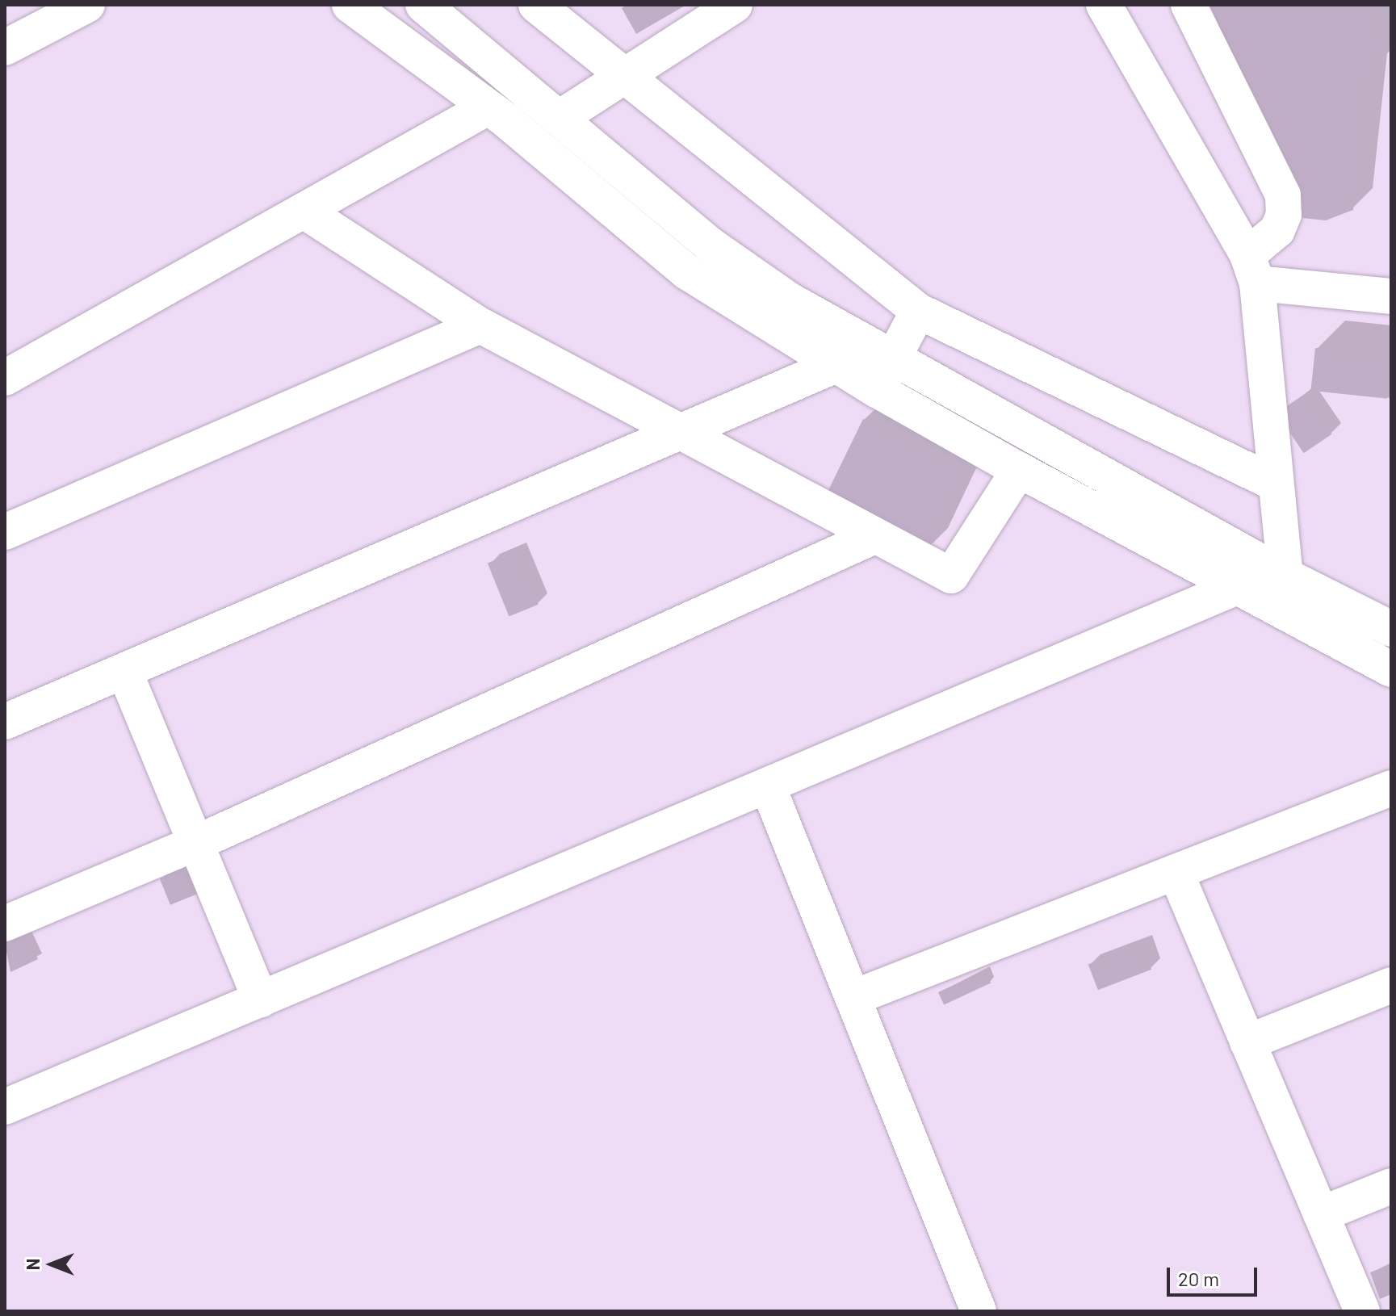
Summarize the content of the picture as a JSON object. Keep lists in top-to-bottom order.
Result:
{
  "scale_bar": "20 m",
  "north": "left"
}
